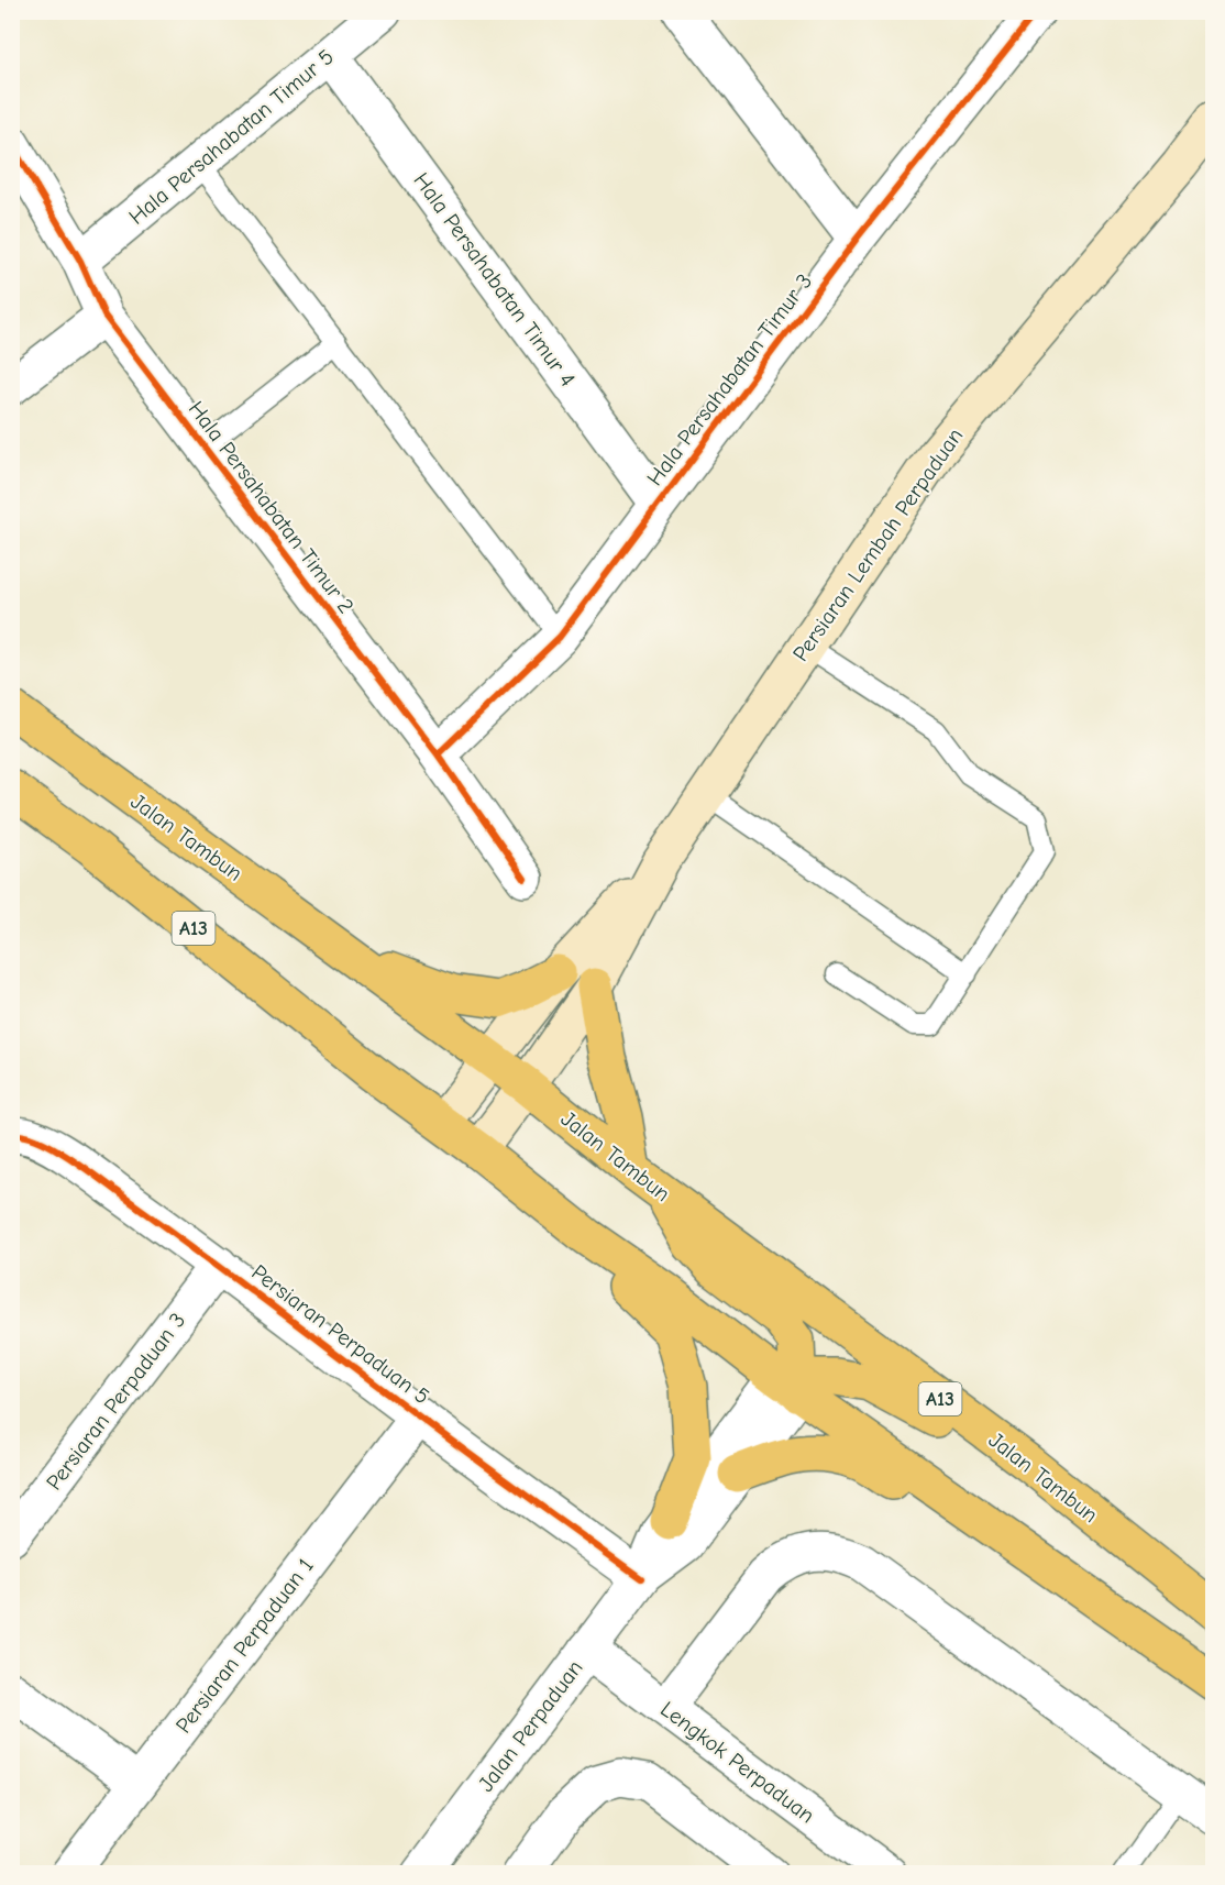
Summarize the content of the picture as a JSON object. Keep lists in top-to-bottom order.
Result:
{
  "streets": {
    "main road": ["Persiaran Lembah Perpaduan", "Jalan Tambun", "A13"],
    "street": [
      "Hala Persahabatan Timur 5",
      "Hala Persahabatan Timur 4",
      "Hala Persahabatan Timur 3",
      "Hala Persahabatan Timur 2",
      "Persiaran Perpaduan 5",
      "Persiaran Perpaduan 3",
      "Persiaran Perpaduan 1",
      "Jalan Perpaduan",
      "Lengkok Perpaduan"
    ]
  },
  "crossings": [
    ["Hala Persahabatan Timur 5", "Hala Persahabatan Timur 4"],
    ["Hala Persahabatan Timur 5", "Hala Persahabatan Timur 2"],
    ["Hala Persahabatan Timur 4", "Hala Persahabatan Timur 3"],
    ["Hala Persahabatan Timur 3", "Hala Persahabatan Timur 2"],
    ["Persiaran Lembah Perpaduan", "Jalan Tambun"],
    ["Persiaran Lembah Perpaduan", "A13"],
    ["A13", "Jalan Perpaduan"],
    ["Persiaran Perpaduan 5", "Persiaran Perpaduan 3"],
    ["Persiaran Perpaduan 5", "Persiaran Perpaduan 1"],
    ["Persiaran Perpaduan 5", "Jalan Perpaduan"],
    ["Jalan Perpaduan", "Lengkok Perpaduan"]
  ]
}
